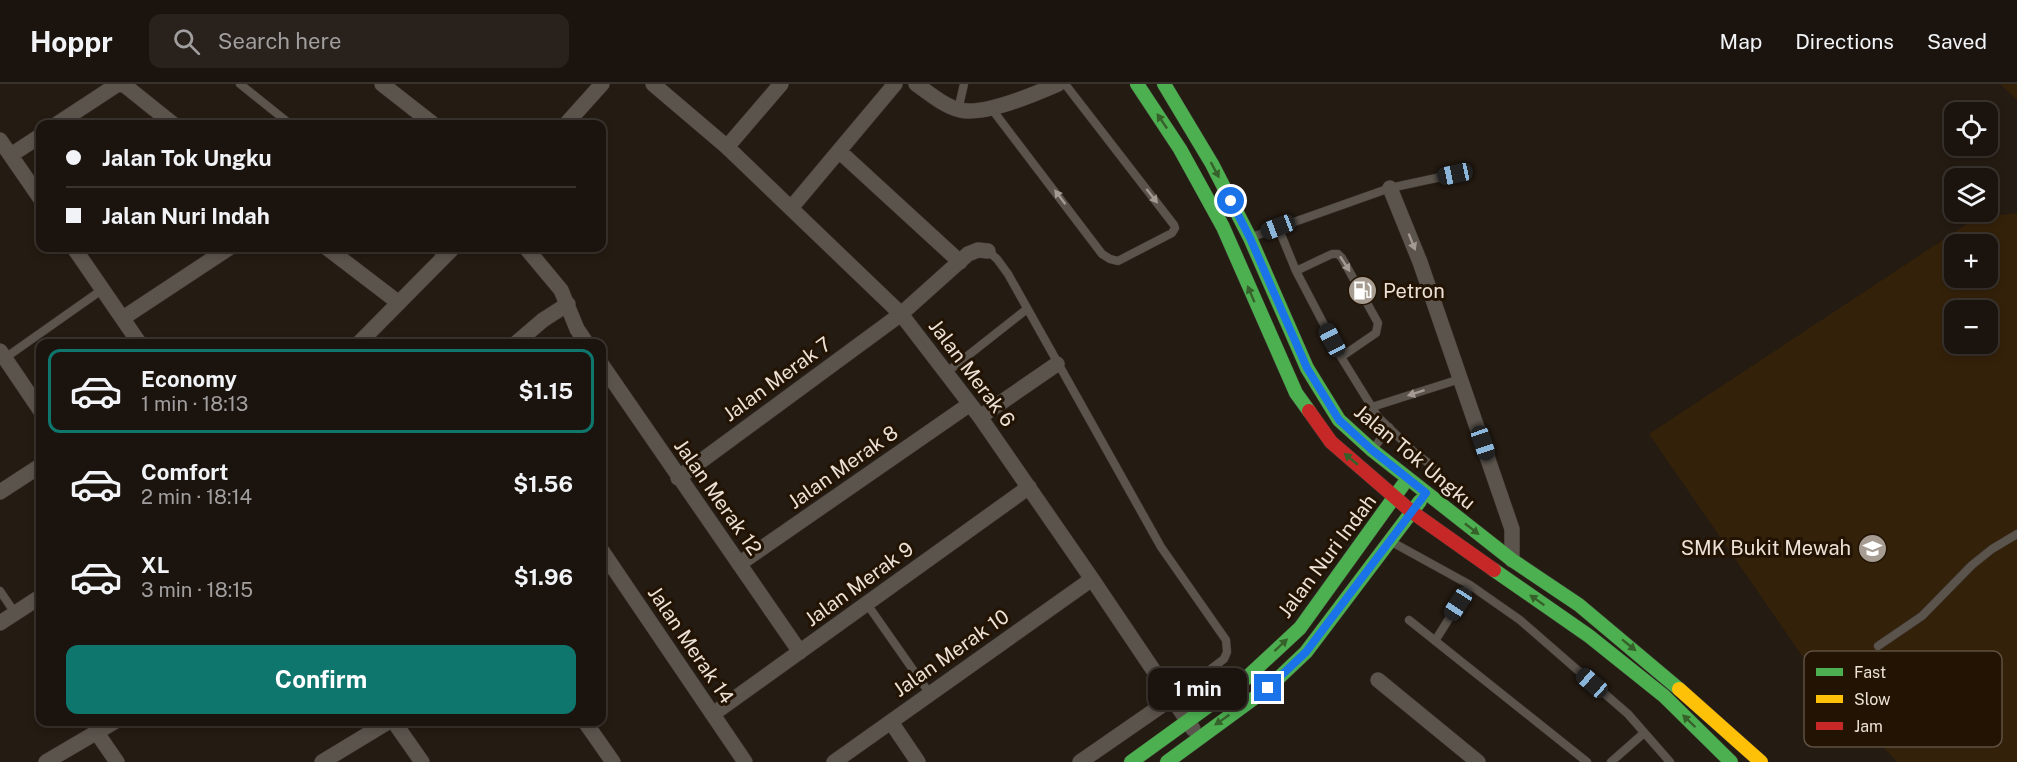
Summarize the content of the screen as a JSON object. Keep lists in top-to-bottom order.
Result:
{
  "streets": {
    "main road": ["Jalan Tok Ungku", "Jalan Nuri Indah"],
    "street": [
      "Jalan Merak 6",
      "Jalan Merak 7",
      "Jalan Merak 8",
      "Jalan Merak 12",
      "Jalan Merak 9",
      "Jalan Merak 14",
      "Jalan Merak 10"
    ]
  },
  "crossings": [
    ["Jalan Merak 6", "Jalan Merak 7"],
    ["Jalan Merak 6", "Jalan Merak 8"],
    ["Jalan Merak 6", "Jalan Nuri Indah"],
    ["Jalan Merak 6", "Jalan Merak 9"],
    ["Jalan Merak 6", "Jalan Merak 10"],
    ["Jalan Merak 7", "Jalan Merak 12"],
    ["Jalan Tok Ungku", "Jalan Nuri Indah"],
    ["Jalan Merak 8", "Jalan Merak 12"],
    ["Jalan Merak 12", "Jalan Merak 9"],
    ["Jalan Merak 9", "Jalan Merak 14"]
  ],
  "places": {
    "fuel station": ["Petron"],
    "school or university": ["SMK Bukit Mewah"]
  },
  "legend": ["Fast", "Slow", "Jam"],
  "page": {
    "header": "Hoppr",
    "search": "Search here",
    "nav": ["Map", "Directions", "Saved"],
    "map_buttons": ["+", "−"],
    "banner": ["Jalan Tok Ungku", "Jalan Nuri Indah"],
    "list": [
      {
        "name": "Economy",
        "note": "1 min · 18:13",
        "value": "$1.15"
      },
      {
        "name": "Comfort",
        "note": "2 min · 18:14",
        "value": "$1.56"
      },
      {
        "name": "XL",
        "note": "3 min · 18:15",
        "value": "$1.96"
      }
    ],
    "buttons": "Confirm",
    "bubble": "1 min"
  }
}
